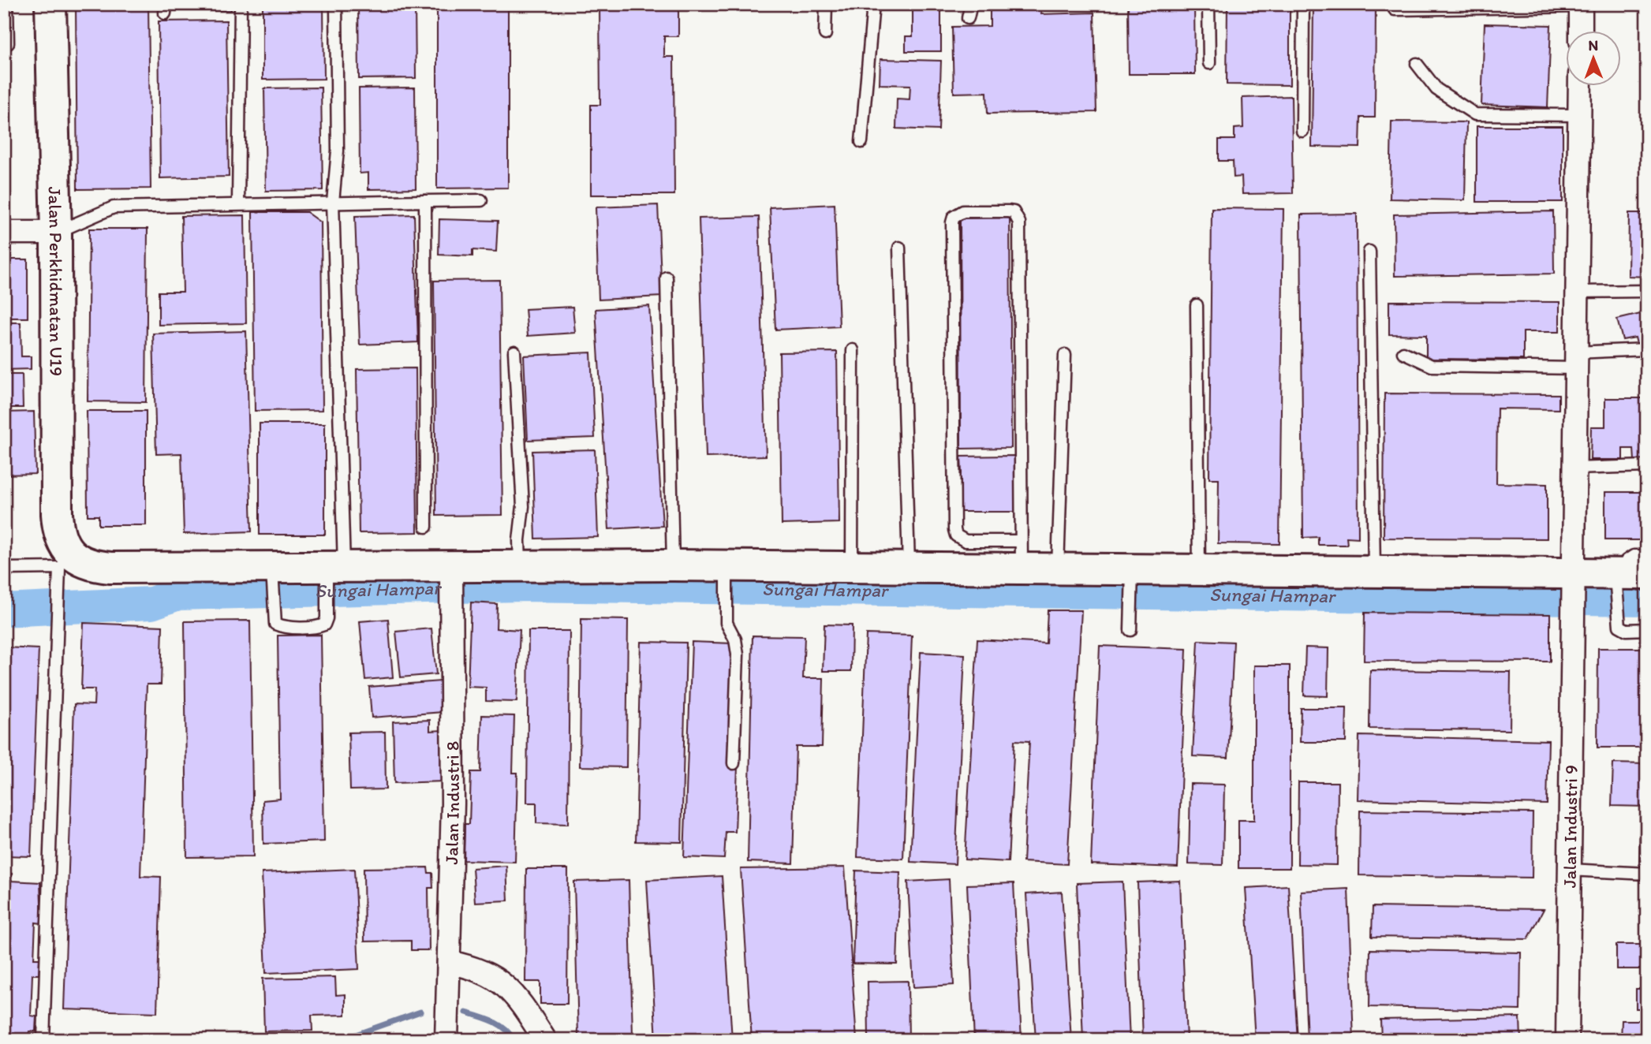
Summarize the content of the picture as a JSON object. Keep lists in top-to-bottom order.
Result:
{
  "streets": {
    "street": ["Jalan Perkhidmatan U19", "Jalan Industri 8", "Jalan Industri 9"]
  },
  "water": ["Sungai Hampar"],
  "north": "top"
}
